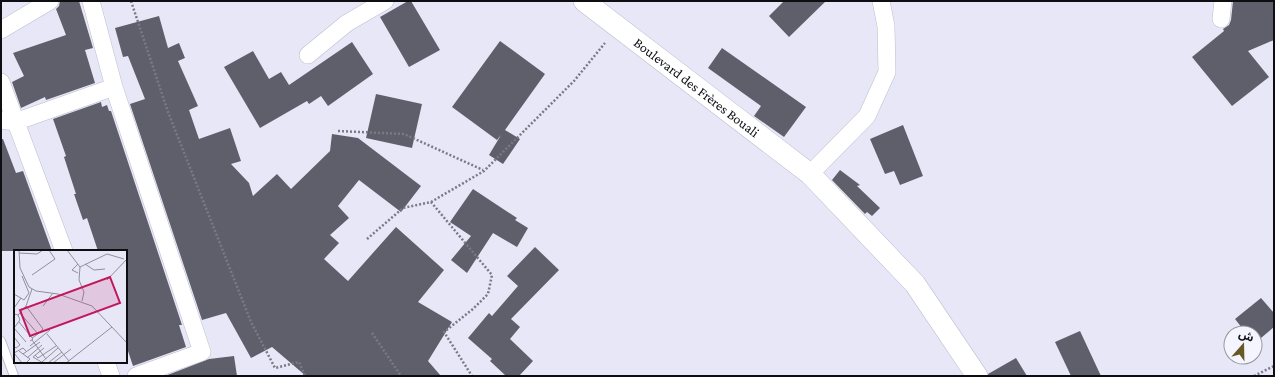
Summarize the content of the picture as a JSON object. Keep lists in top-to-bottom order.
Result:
{
  "streets": {
    "street": ["Boulevard des Frères Bouali"]
  },
  "north": "top"
}
